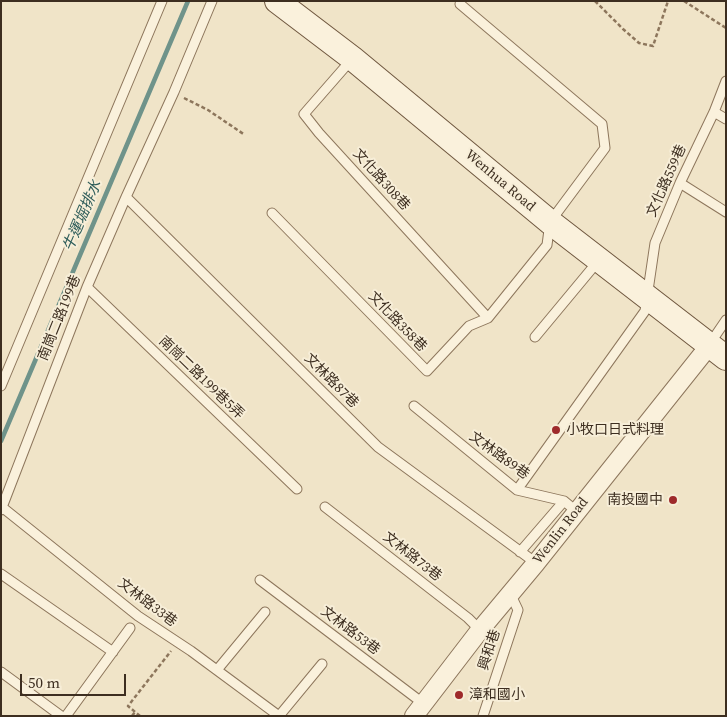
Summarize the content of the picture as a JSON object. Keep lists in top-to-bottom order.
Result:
{
  "streets": {
    "street": ["Wenhua Road", "Wenlin Road"],
    "lane": [
      "文化路308巷",
      "文化路559巷",
      "南崗二路199巷",
      "文化路358巷",
      "南崗二路199巷5弄",
      "文林路87巷",
      "文林路89巷",
      "文林路73巷",
      "文林路33巷",
      "文林路53巷",
      "興和巷"
    ]
  },
  "crossings": [
    ["文化路308巷", "Wenhua Road"],
    ["文化路308巷", "文化路358巷"],
    ["Wenhua Road", "文化路559巷"],
    ["Wenhua Road", "文化路358巷"],
    ["Wenhua Road", "Wenlin Road"],
    ["文化路559巷", "文林路89巷"],
    ["南崗二路199巷", "南崗二路199巷5弄"],
    ["南崗二路199巷", "文林路87巷"],
    ["南崗二路199巷", "文林路33巷"],
    ["文林路87巷", "Wenlin Road"],
    ["文林路89巷", "Wenlin Road"],
    ["Wenlin Road", "文林路73巷"],
    ["Wenlin Road", "文林路53巷"],
    ["Wenlin Road", "興和巷"]
  ],
  "water": ["牛運堀排水"],
  "places": ["小牧口日式料理", "南投國中", "漳和國小"],
  "scale_bar": "50 m"
}
